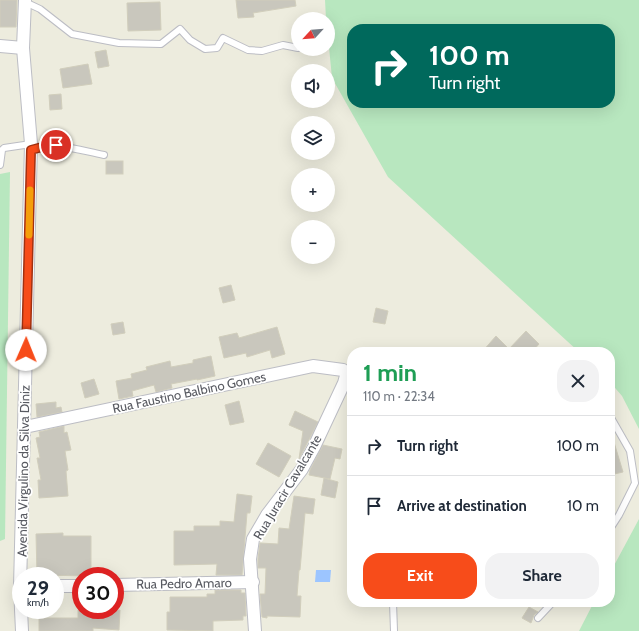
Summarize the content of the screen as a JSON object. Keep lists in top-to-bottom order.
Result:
{
  "streets": {
    "street": [
      "Rua Faustino Balbino Gomes",
      "Avenida Virgulino da Silva Diniz",
      "Rua Juracir Cavalcante",
      "Rua Pedro Amaro"
    ]
  },
  "crossings": [
    ["Rua Faustino Balbino Gomes", "Avenida Virgulino da Silva Diniz"],
    ["Rua Juracir Cavalcante", "Rua Pedro Amaro"]
  ],
  "north": "bottom left",
  "page": {
    "map_buttons": ["+", "−"],
    "turn": ["100 m", "Turn right"],
    "heading": ["1 min", "110 m · 22:34"],
    "list": [
      {
        "name": "Turn right",
        "value": "100 m"
      },
      {
        "name": "Arrive at destination",
        "value": "10 m"
      }
    ],
    "buttons": ["Exit", "Share"],
    "speed": "29 km/h",
    "limit": "30"
  }
}
